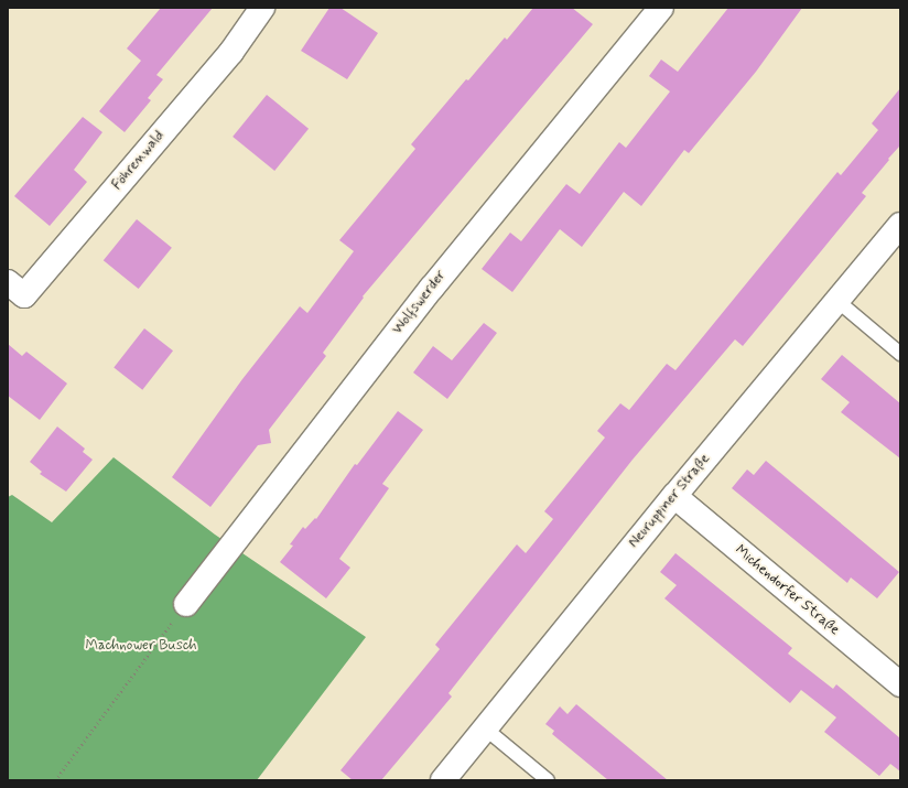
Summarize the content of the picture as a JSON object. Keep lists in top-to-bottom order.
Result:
{
  "streets": {
    "street": [
      "Föhrenwald",
      "Wolfswerder",
      "Neuruppiner Straße",
      "Michendorfer Straße"
    ]
  },
  "crossings": [
    ["Neuruppiner Straße", "Michendorfer Straße"]
  ],
  "parks": ["Machnower Busch"]
}
